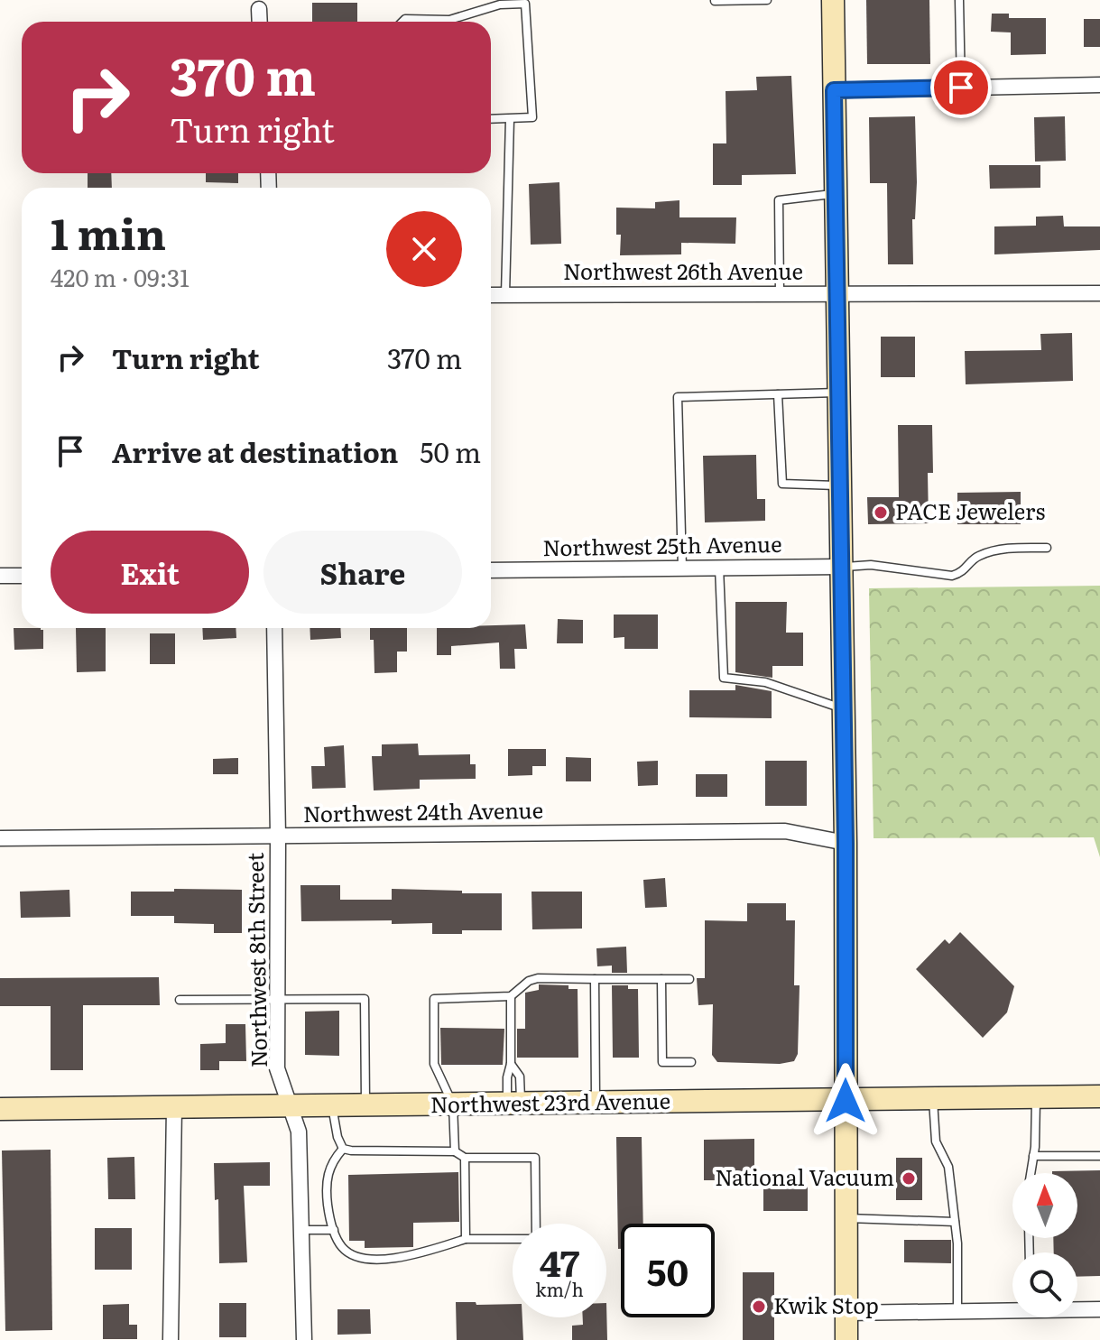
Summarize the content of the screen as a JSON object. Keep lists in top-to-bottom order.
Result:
{
  "streets": {
    "main road": ["Northwest 23rd Avenue"],
    "street": [
      "Northwest 26th Avenue",
      "Northwest 25th Avenue",
      "Northwest 24th Avenue",
      "Northwest 8th Street"
    ]
  },
  "crossings": [
    ["Northwest 24th Avenue", "Northwest 8th Street"],
    ["Northwest 8th Street", "Northwest 23rd Avenue"]
  ],
  "places": ["PACE Jewelers", "National Vacuum", "Kwik Stop"],
  "north": "top",
  "page": {
    "turn": ["370 m", "Turn right"],
    "heading": ["1 min", "420 m · 09:31"],
    "list": [
      {
        "name": "Turn right",
        "value": "370 m"
      },
      {
        "name": "Arrive at destination",
        "value": "50 m"
      }
    ],
    "buttons": ["Exit", "Share"],
    "speed": "47 km/h",
    "limit": "50"
  }
}
